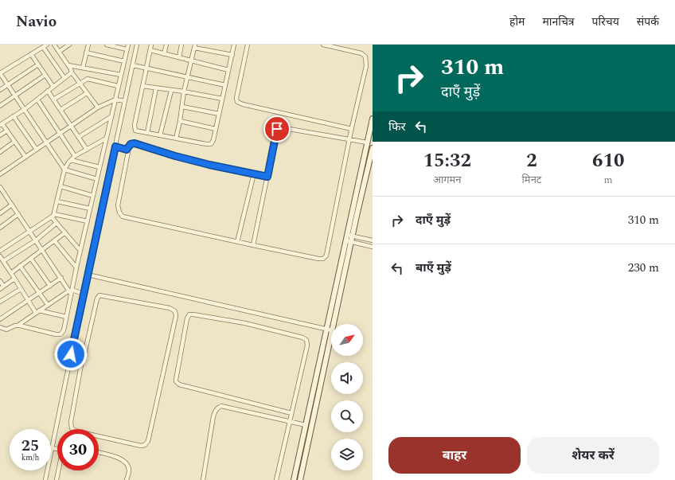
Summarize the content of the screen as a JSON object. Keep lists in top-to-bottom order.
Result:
{
  "north": "top right",
  "page": {
    "header": "Navio",
    "nav": [
      "होम",
      "मानचित्र",
      "परिचय",
      "संपर्क"
    ],
    "turn": ["310 m", "दाएँ मुड़ें"],
    "then": "फिर",
    "eta": [
      "15:32",
      "आगमन",
      "2",
      "मिनट",
      "610",
      "m"
    ],
    "list": [
      {
        "name": "दाएँ मुड़ें",
        "value": "310 m"
      },
      {
        "name": "बाएँ मुड़ें",
        "value": "230 m"
      }
    ],
    "speed": "25 km/h",
    "limit": "30",
    "buttons": ["बाहर", "शेयर करें"]
  }
}
